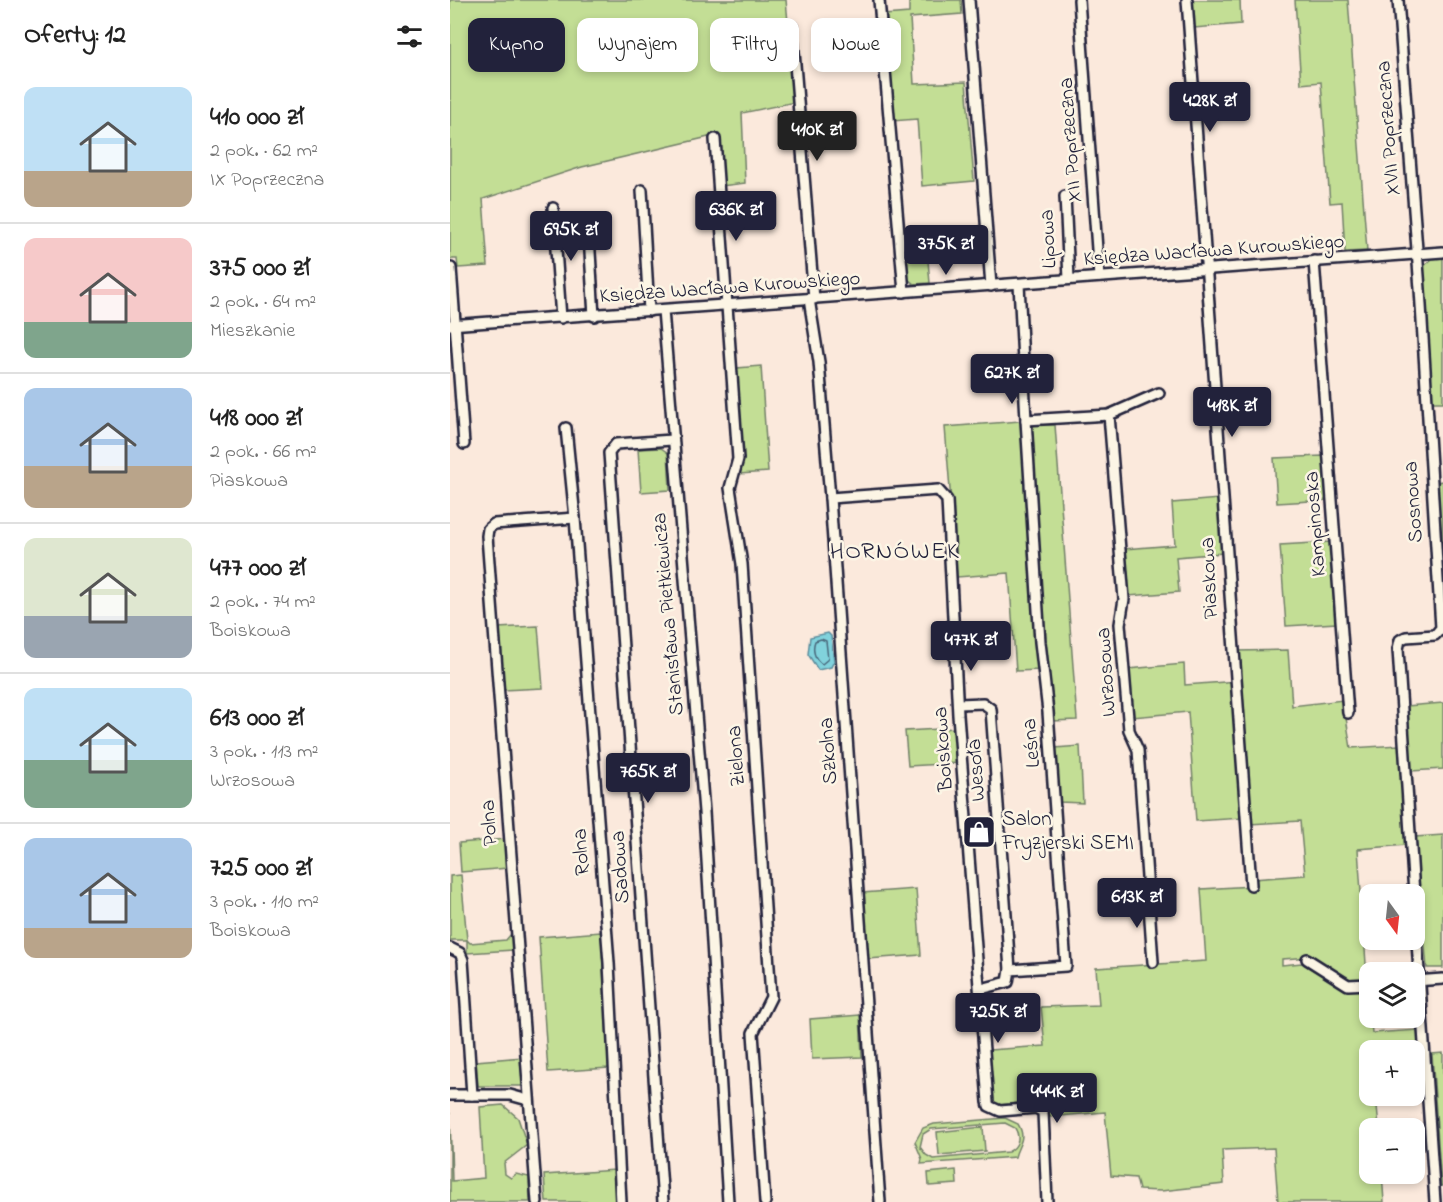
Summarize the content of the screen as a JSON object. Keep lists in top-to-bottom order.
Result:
{
  "streets": {
    "street": [
      "XVII Poprzeczna",
      "XII Poprzeczna",
      "Lipowa",
      "Księdza Wacława Kurowskiego",
      "Sosnowa",
      "Kampinoska",
      "Piaskowa",
      "Stanisława Pietkiewicza",
      "Wrzosowa",
      "Leśna",
      "Boiskowa",
      "Szkolna",
      "Zielona",
      "Wesoła",
      "Polna",
      "Rolna",
      "Sadowa"
    ]
  },
  "crossings": [
    ["XVII Poprzeczna", "Księdza Wacława Kurowskiego"],
    ["XVII Poprzeczna", "Sosnowa"],
    ["XII Poprzeczna", "Księdza Wacława Kurowskiego"],
    ["Lipowa", "Księdza Wacława Kurowskiego"],
    ["Księdza Wacława Kurowskiego", "Sosnowa"],
    ["Księdza Wacława Kurowskiego", "Kampinoska"],
    ["Księdza Wacława Kurowskiego", "Piaskowa"],
    ["Księdza Wacława Kurowskiego", "Stanisława Pietkiewicza"],
    ["Księdza Wacława Kurowskiego", "Szkolna"],
    ["Księdza Wacława Kurowskiego", "Zielona"],
    ["Stanisława Pietkiewicza", "Sadowa"],
    ["Leśna", "Wesoła"],
    ["Boiskowa", "Szkolna"],
    ["Boiskowa", "Wesoła"],
    ["Polna", "Rolna"]
  ],
  "districts": ["HORNÓWEK"],
  "places": {
    "shop": ["Salon Fryzjerski SEMI"]
  },
  "north": "bottom",
  "page": {
    "heading": "Oferty: 12",
    "chip": [
      "Kupno",
      "Wynajem",
      "Filtry",
      "Nowe"
    ],
    "list": [
      {
        "name": "410 000 zł",
        "note": "2 pok. · 62 m² · IX Poprzeczna"
      },
      {
        "name": "375 000 zł",
        "note": "2 pok. · 64 m² · Mieszkanie"
      },
      {
        "name": "418 000 zł",
        "note": "2 pok. · 66 m² · Piaskowa"
      },
      {
        "name": "477 000 zł",
        "note": "2 pok. · 74 m² · Boiskowa"
      },
      {
        "name": "613 000 zł",
        "note": "3 pok. · 113 m² · Wrzosowa"
      },
      {
        "name": "725 000 zł",
        "note": "3 pok. · 110 m² · Boiskowa"
      }
    ],
    "price": [
      "428K zł",
      "410K zł",
      "636K zł",
      "695K zł",
      "375K zł",
      "627K zł",
      "418K zł",
      "477K zł",
      "765K zł",
      "613K zł",
      "725K zł",
      "444K zł"
    ],
    "map_buttons": ["+", "−"]
  }
}
